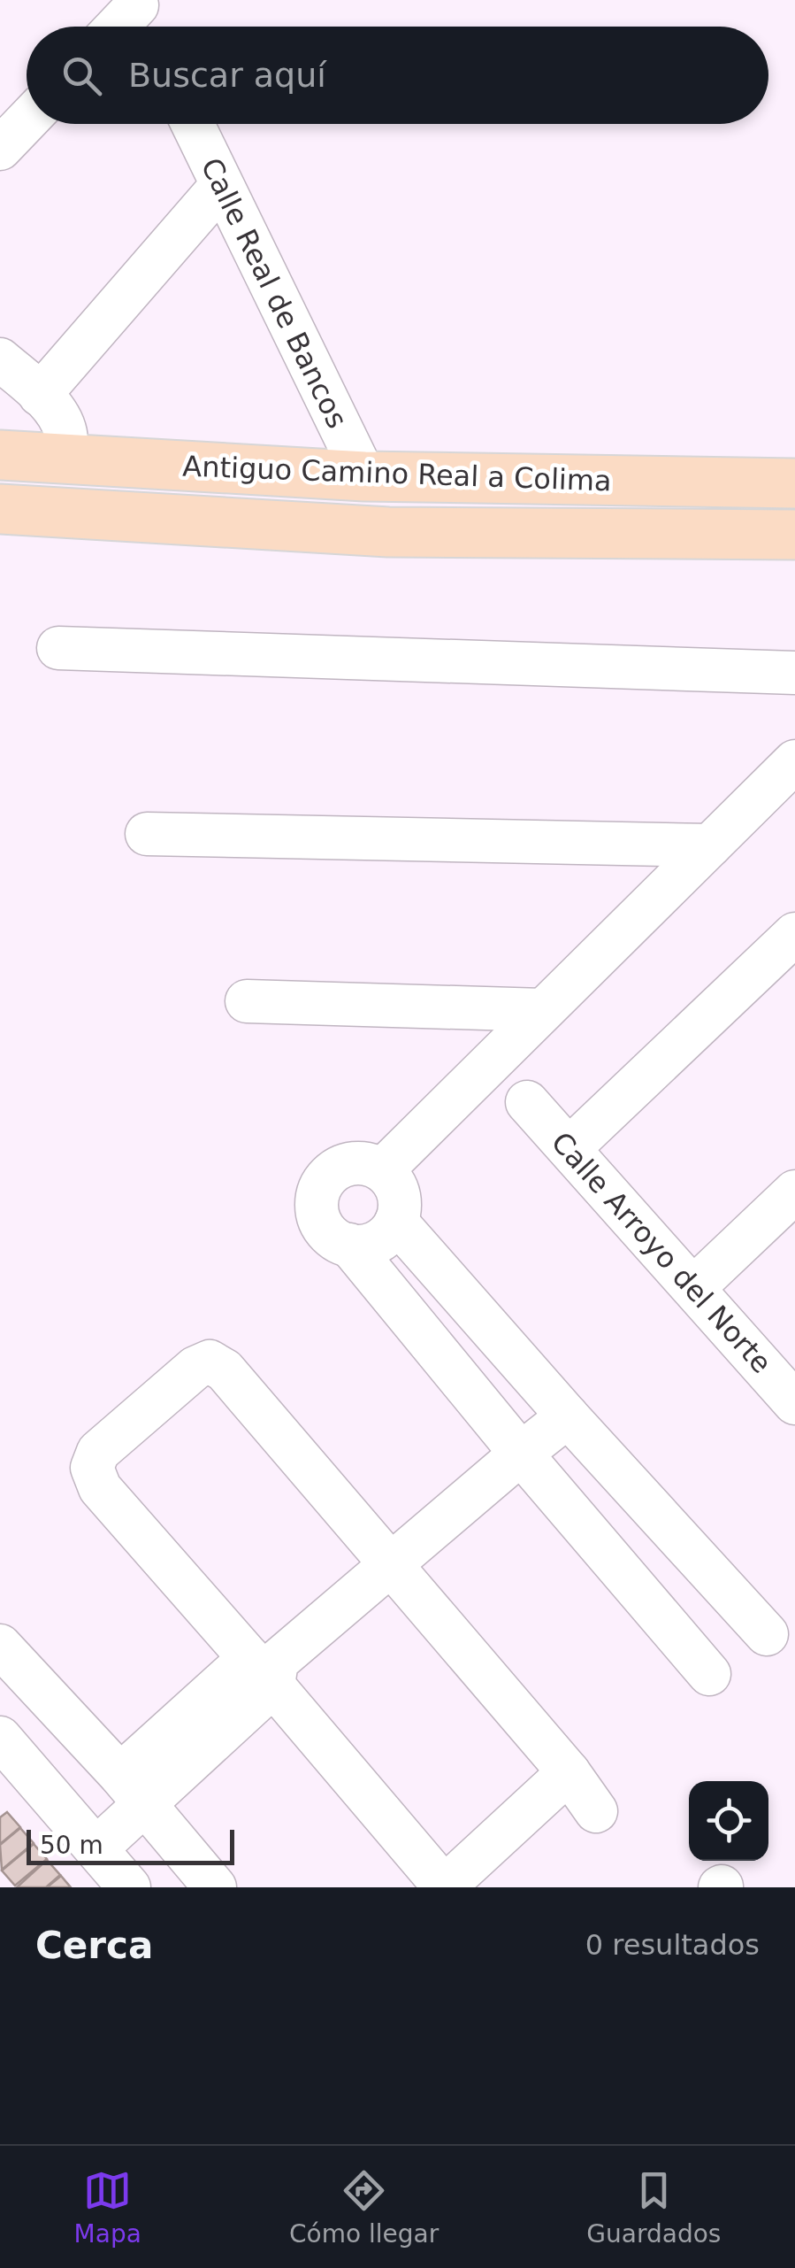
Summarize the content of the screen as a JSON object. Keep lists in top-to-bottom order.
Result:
{
  "streets": {
    "main road": ["Antiguo Camino Real a Colima"],
    "street": ["Calle Real de Bancos", "Calle Arroyo del Norte"]
  },
  "crossings": [
    ["Calle Real de Bancos", "Antiguo Camino Real a Colima"]
  ],
  "scale_bar": "50 m",
  "page": {
    "search": "Buscar aquí",
    "scale": "50 m",
    "heading": ["Cerca", "0 resultados"],
    "nav": ["Mapa", "Cómo llegar", "Guardados"]
  }
}
